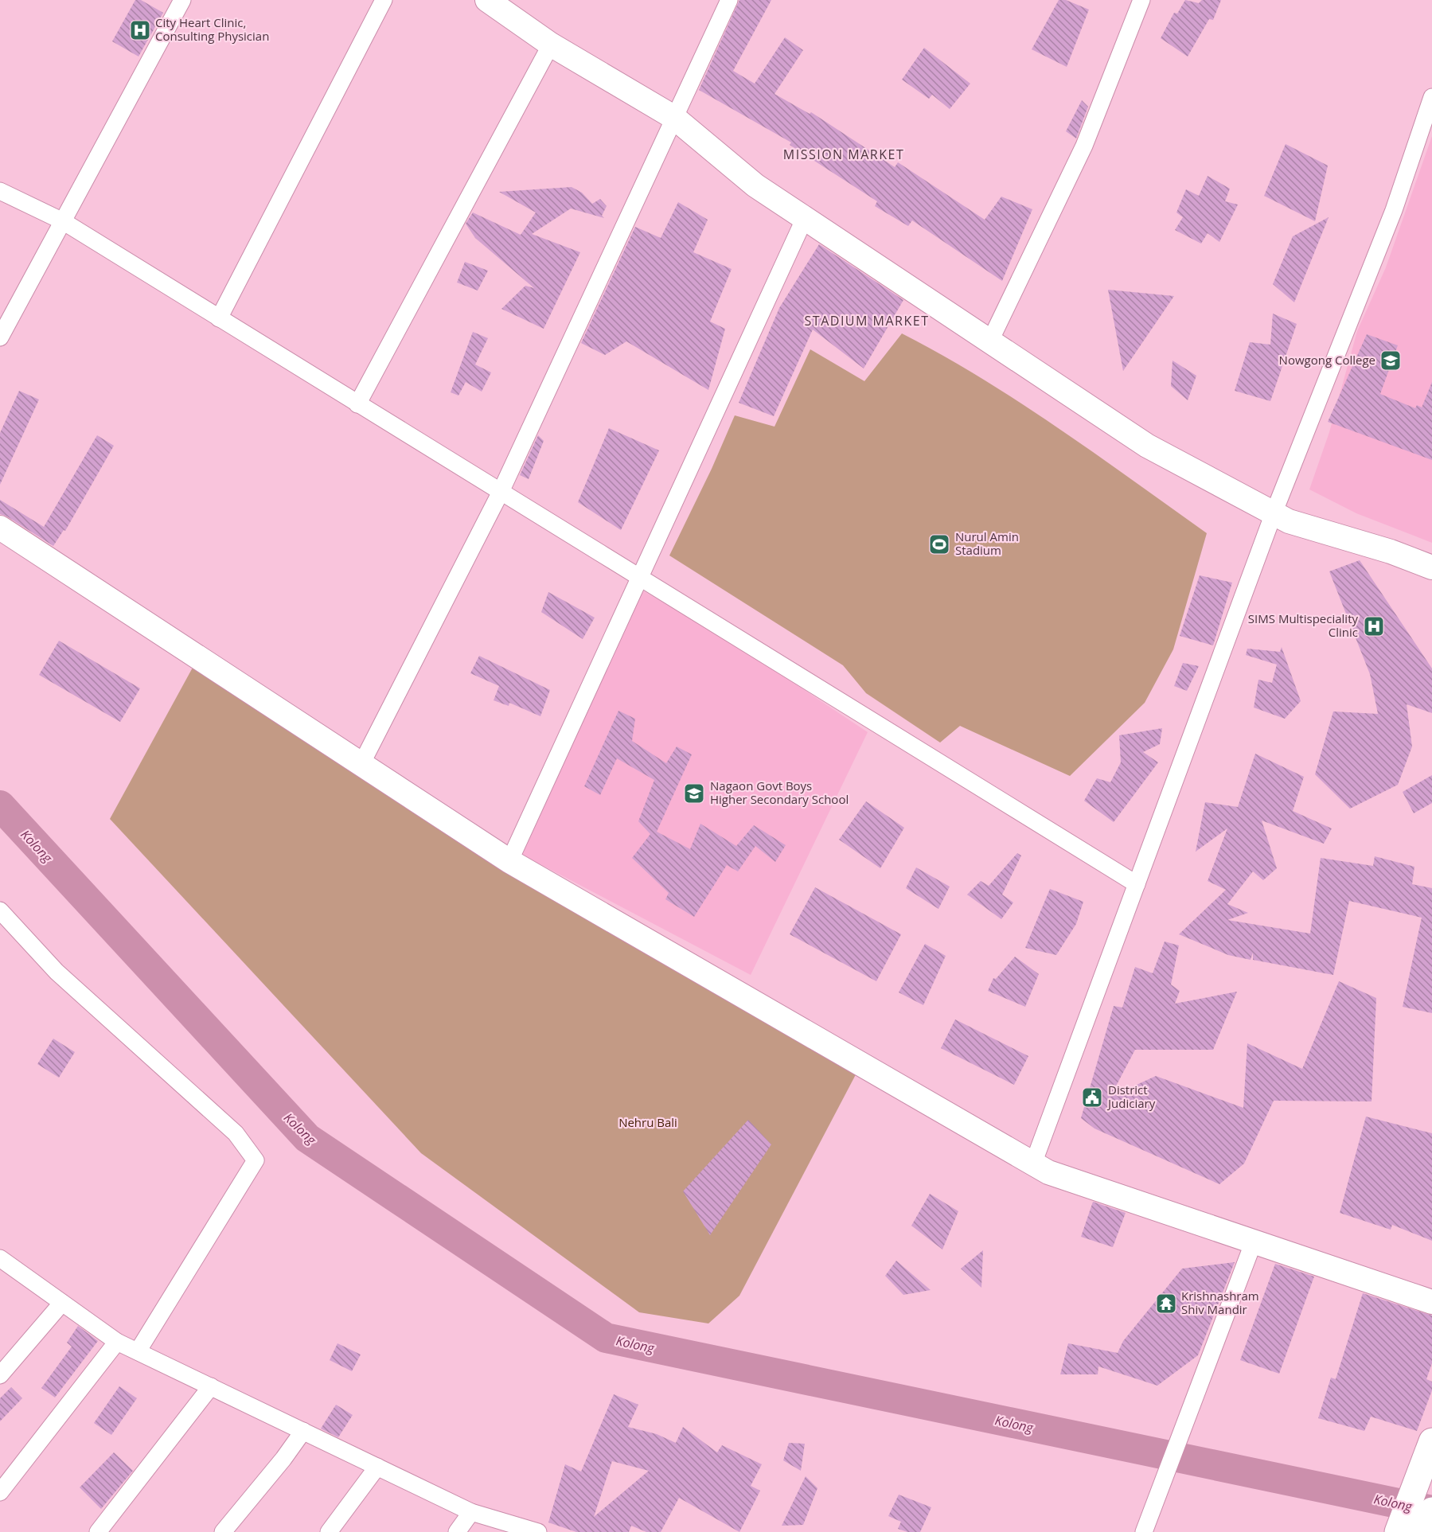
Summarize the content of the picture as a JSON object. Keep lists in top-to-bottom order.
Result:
{
  "districts": ["MISSION MARKET", "STADIUM MARKET"],
  "water": ["Kolong"],
  "parks": ["Nehru Bali"],
  "places": {
    "hospital": ["City Heart Clinic, Consulting Physician", "SIMS Multispeciality Clinic"],
    "school or university": ["Nowgong College", "Nagaon Govt Boys Higher Secondary School"],
    "sports": ["Nurul Amin Stadium"],
    "public building": ["District Judiciary"],
    "temple": ["Krishnashram Shiv Mandir"]
  }
}
